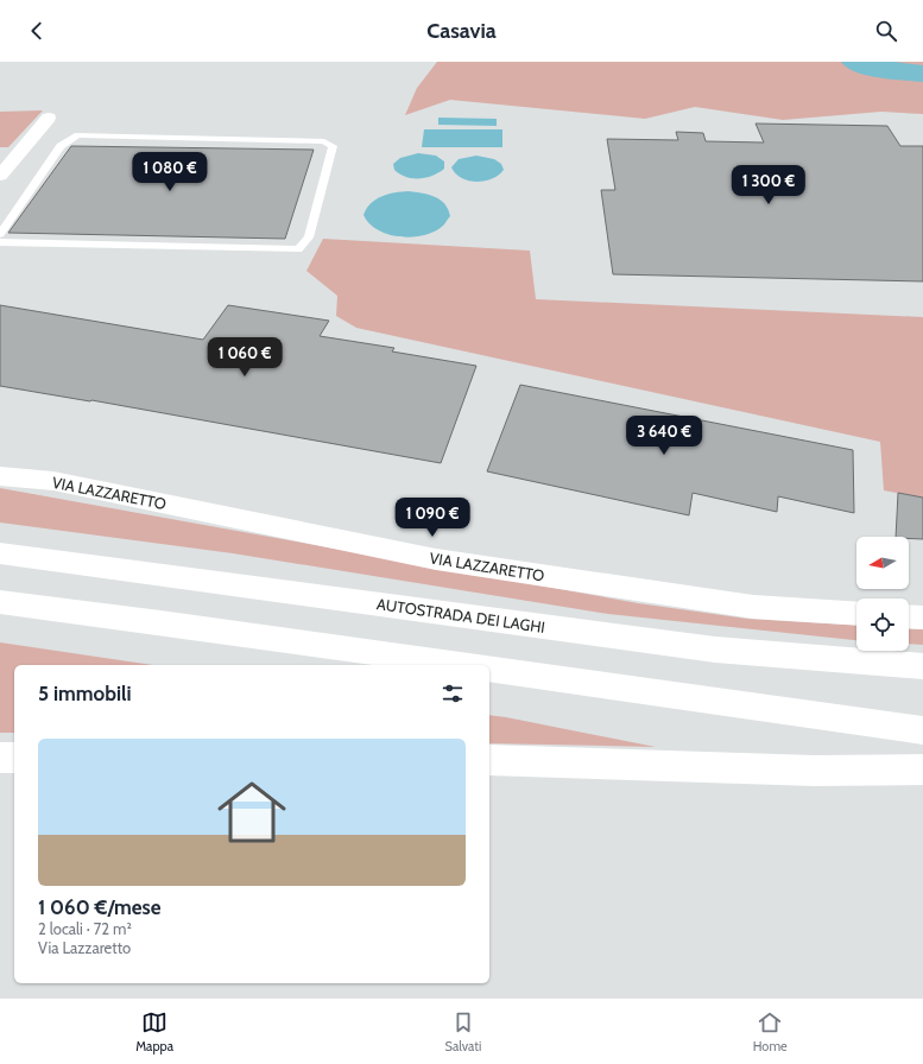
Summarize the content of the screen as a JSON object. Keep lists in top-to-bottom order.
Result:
{
  "streets": {
    "main road": ["VIA LAZZARETTO", "AUTOSTRADA DEI LAGHI"]
  },
  "north": "left",
  "page": {
    "header": "Casavia",
    "price": [
      "1 080 €",
      "1 300 €",
      "1 060 €",
      "3 640 €",
      "1 090 €"
    ],
    "heading": "5 immobili",
    "list": [
      {
        "name": "1 060 €/mese",
        "note": "2 locali · 72 m² · Via Lazzaretto"
      }
    ],
    "tabs": ["Mappa", "Salvati", "Home"]
  }
}
